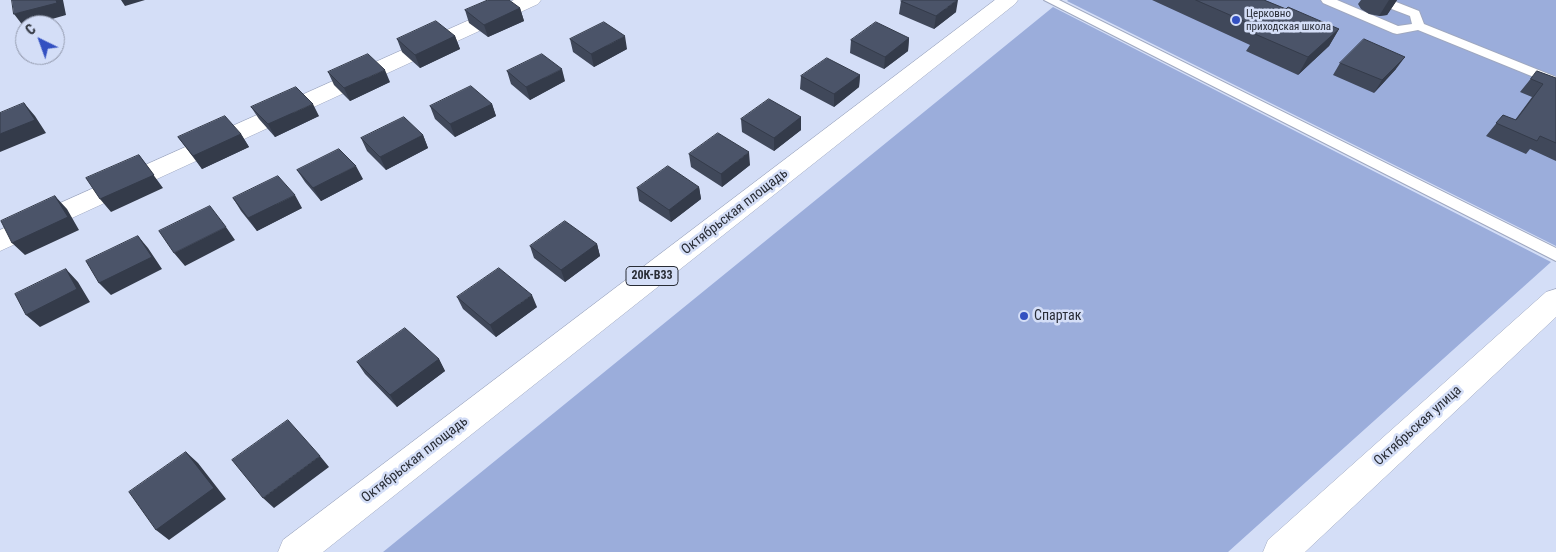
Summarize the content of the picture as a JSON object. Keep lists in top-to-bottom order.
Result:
{
  "streets": {
    "street": ["Октябрьская площадь", "20К-В33", "Октябрьская улица"]
  },
  "places": ["Церковно приходская школа", "Спартак"],
  "north": "top left"
}
